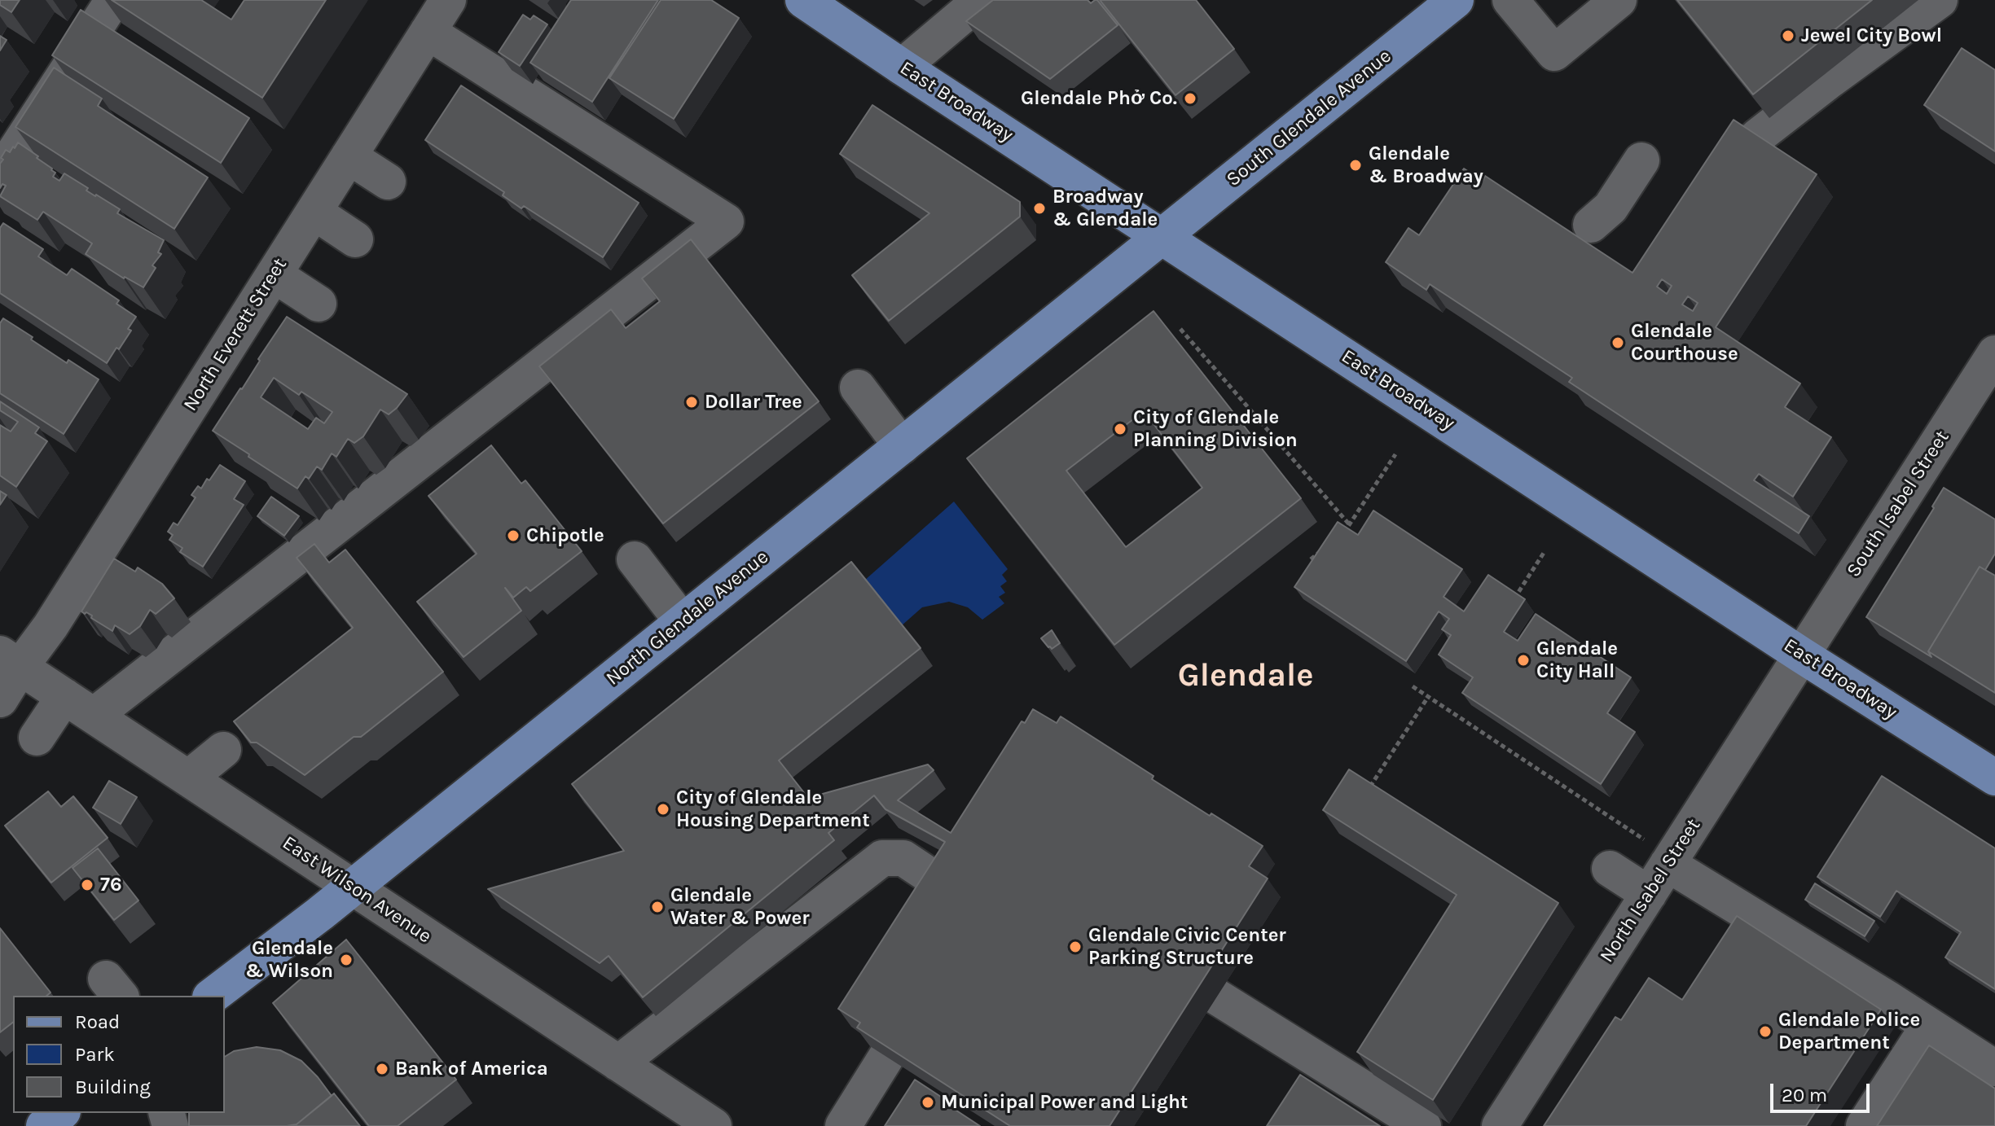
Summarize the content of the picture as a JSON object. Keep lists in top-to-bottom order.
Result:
{
  "streets": {
    "main road": ["East Broadway", "South Glendale Avenue", "North Glendale Avenue"],
    "street": [
      "North Everett Street",
      "South Isabel Street",
      "East Wilson Avenue",
      "North Isabel Street"
    ]
  },
  "crossings": [
    ["East Broadway", "South Glendale Avenue"],
    ["East Broadway", "South Isabel Street"],
    ["East Broadway", "North Glendale Avenue"],
    ["East Broadway", "North Isabel Street"],
    ["South Glendale Avenue", "North Glendale Avenue"],
    ["North Everett Street", "East Wilson Avenue"],
    ["South Isabel Street", "North Isabel Street"],
    ["North Glendale Avenue", "East Wilson Avenue"]
  ],
  "districts": ["Glendale"],
  "places": [
    "Jewel City Bowl",
    "Glendale Phở Co.",
    "Glendale & Broadway",
    "Broadway & Glendale",
    "Glendale Courthouse",
    "Dollar Tree",
    "City of Glendale Planning Division",
    "Chipotle",
    "Glendale City Hall",
    "City of Glendale Housing Department",
    "76",
    "Glendale Water & Power",
    "Glendale Civic Center Parking Structure",
    "Glendale & Wilson",
    "Glendale Police Department",
    "Bank of America",
    "Municipal Power and Light"
  ],
  "legend": ["Road", "Park", "Building"],
  "scale_bar": "20 m"
}
